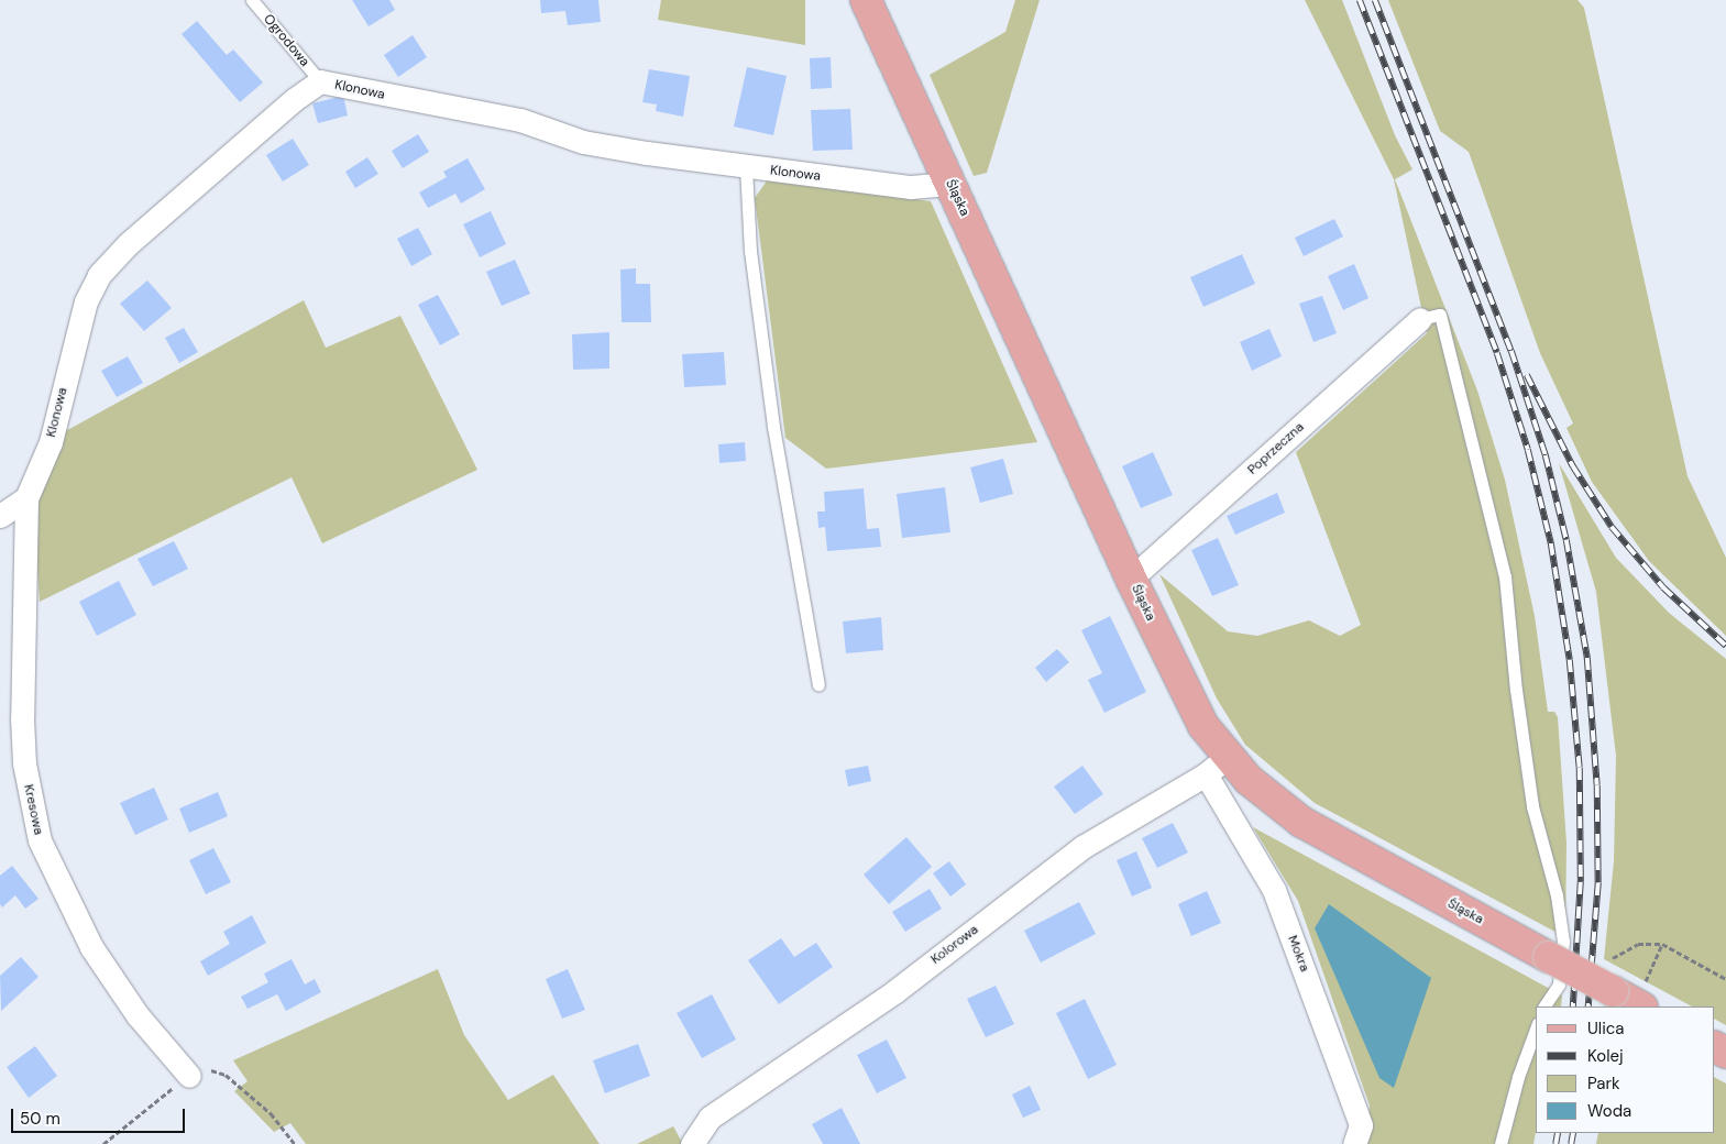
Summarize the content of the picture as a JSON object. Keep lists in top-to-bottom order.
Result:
{
  "streets": {
    "main road": ["Śląska"],
    "street": [
      "Klonowa",
      "Poprzeczna",
      "Kresowa",
      "Kolorowa",
      "Mokra"
    ],
    "lane": ["Ogrodowa"]
  },
  "crossings": [
    ["Ogrodowa", "Klonowa"],
    ["Klonowa", "Śląska"],
    ["Klonowa", "Kresowa"],
    ["Śląska", "Poprzeczna"],
    ["Śląska", "Kolorowa"],
    ["Śląska", "Mokra"],
    ["Kolorowa", "Mokra"]
  ],
  "legend": [
    "Ulica",
    "Kolej",
    "Park",
    "Woda"
  ],
  "scale_bar": "50 m"
}
